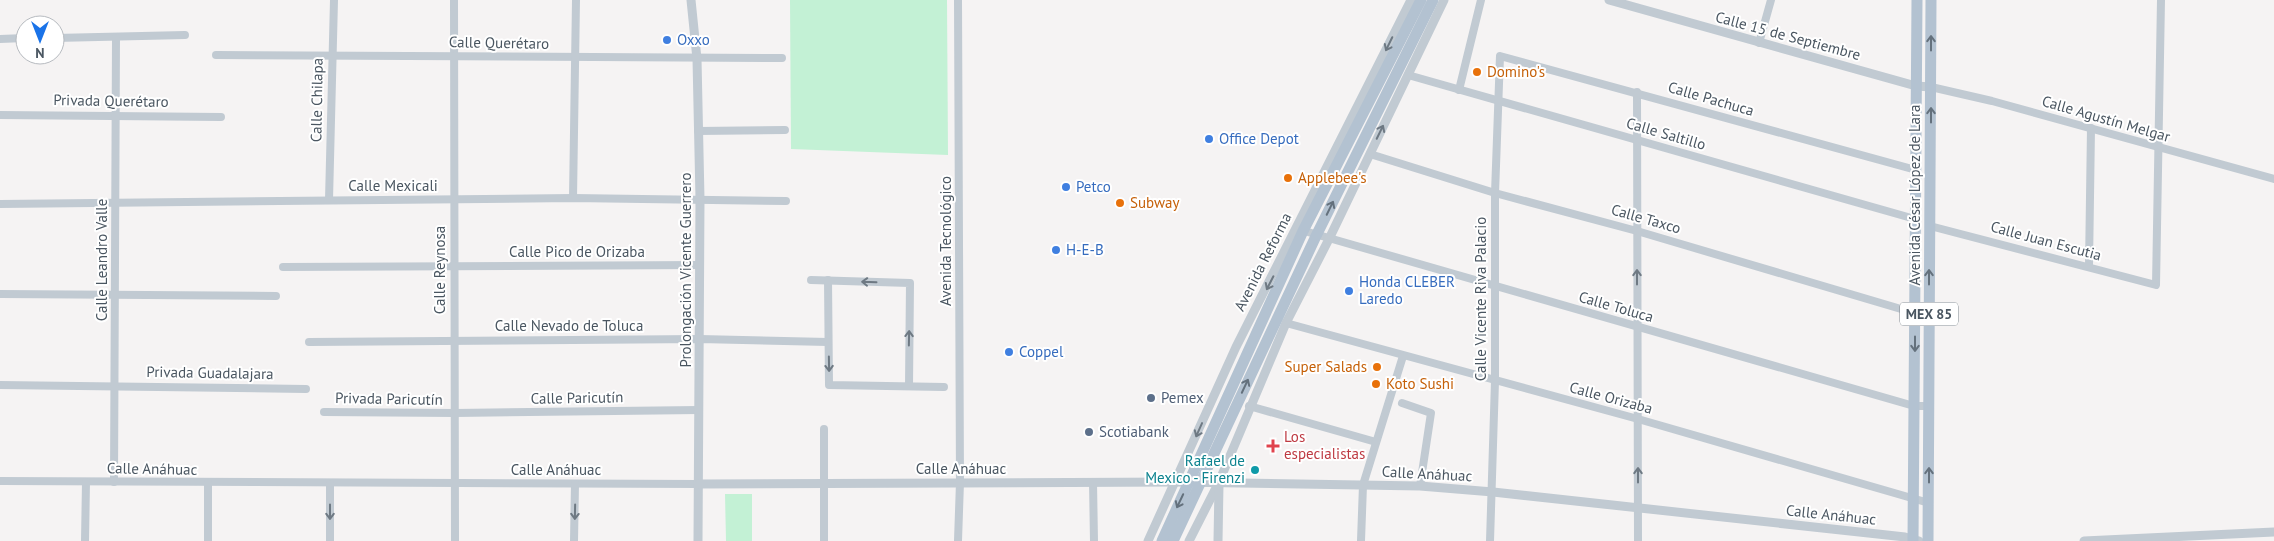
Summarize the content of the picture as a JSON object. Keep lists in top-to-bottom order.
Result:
{
  "streets": {
    "main road": ["Avenida César López de Lara", "Avenida Reforma", "MEX 85"],
    "street": [
      "Calle 15 de Septiembre",
      "Calle Querétaro",
      "Calle Pachuca",
      "Calle Chilapa",
      "Privada Querétaro",
      "Calle Agustín Melgar",
      "Calle Saltillo",
      "Calle Mexicali",
      "Calle Taxco",
      "Avenida Tecnológico",
      "Calle Juan Escutia",
      "Calle Pico de Orizaba",
      "Calle Leandro Valle",
      "Calle Reynosa",
      "Prolongación Vicente Guerrero",
      "Calle Vicente Riva Palacio",
      "Calle Toluca",
      "Calle Nevado de Toluca",
      "Privada Guadalajara",
      "Calle Paricutín",
      "Calle Orizaba",
      "Privada Paricutín",
      "Calle Anáhuac"
    ]
  },
  "crossings": [
    ["Calle 15 de Septiembre", "Calle Agustín Melgar"],
    ["Calle 15 de Septiembre", "Avenida César López de Lara"],
    ["Calle Querétaro", "Calle Chilapa"],
    ["Calle Querétaro", "Calle Reynosa"],
    ["Calle Querétaro", "Prolongación Vicente Guerrero"],
    ["Calle Pachuca", "Avenida César López de Lara"],
    ["Calle Pachuca", "Calle Vicente Riva Palacio"],
    ["Calle Chilapa", "Calle Mexicali"],
    ["Privada Querétaro", "Calle Leandro Valle"],
    ["Calle Agustín Melgar", "Avenida César López de Lara"],
    ["Calle Agustín Melgar", "Calle Juan Escutia"],
    ["Calle Saltillo", "Avenida César López de Lara"],
    ["Calle Saltillo", "Calle Vicente Riva Palacio"],
    ["Calle Mexicali", "Calle Leandro Valle"],
    ["Calle Mexicali", "Calle Reynosa"],
    ["Calle Mexicali", "Prolongación Vicente Guerrero"],
    ["Avenida César López de Lara", "Calle Taxco"],
    ["Avenida César López de Lara", "Calle Juan Escutia"],
    ["Avenida César López de Lara", "Calle Toluca"],
    ["Avenida César López de Lara", "Calle Orizaba"],
    ["Avenida César López de Lara", "Calle Anáhuac"],
    ["Calle Taxco", "Calle Vicente Riva Palacio"],
    ["Avenida Tecnológico", "Calle Anáhuac"],
    ["Calle Pico de Orizaba", "Calle Reynosa"],
    ["Calle Pico de Orizaba", "Prolongación Vicente Guerrero"],
    ["Calle Leandro Valle", "Privada Guadalajara"],
    ["Calle Leandro Valle", "Calle Anáhuac"],
    ["Avenida Reforma", "Calle Toluca"],
    ["Avenida Reforma", "Calle Anáhuac"],
    ["Calle Reynosa", "Calle Nevado de Toluca"],
    ["Calle Reynosa", "Calle Paricutín"],
    ["Calle Reynosa", "Privada Paricutín"],
    ["Calle Reynosa", "Calle Anáhuac"],
    ["Prolongación Vicente Guerrero", "Calle Nevado de Toluca"],
    ["Prolongación Vicente Guerrero", "Calle Paricutín"],
    ["Prolongación Vicente Guerrero", "Calle Anáhuac"],
    ["Calle Vicente Riva Palacio", "Calle Toluca"],
    ["Calle Vicente Riva Palacio", "Calle Orizaba"],
    ["Calle Vicente Riva Palacio", "Calle Anáhuac"],
    ["Calle Paricutín", "Privada Paricutín"]
  ],
  "places": {
    "other": [
      "Oxxo",
      "Domino's",
      "Office Depot",
      "Applebee's",
      "Petco",
      "Subway",
      "H-E-B",
      "Honda CLEBER Laredo",
      "Coppel",
      "Super Salads",
      "Koto Sushi",
      "Pemex",
      "Scotiabank",
      "Rafael de Mexico - Firenzi"
    ],
    "health": ["Los especialistas"]
  },
  "north": "bottom"
}
